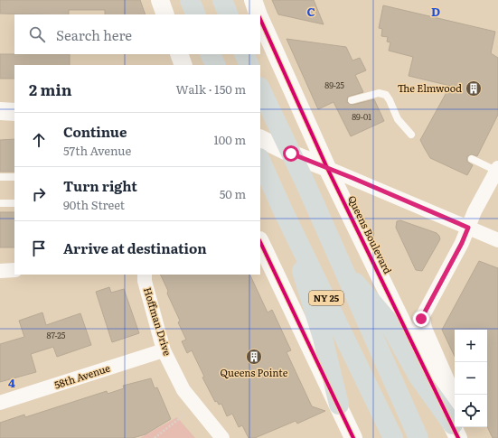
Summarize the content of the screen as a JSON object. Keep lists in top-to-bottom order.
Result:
{
  "streets": {
    "main road": ["NY 25"],
    "street": ["Queens Boulevard", "Hoffman Drive", "58th Avenue"]
  },
  "crossings": [
    ["Hoffman Drive", "58th Avenue"]
  ],
  "places": {
    "building": ["The Elmwood", "Queens Pointe"]
  },
  "house_numbers": ["89-25", "89-01", "87-25"],
  "page": {
    "search": "Search here",
    "heading": ["2 min", "Walk · 150 m"],
    "list": [
      ["Continue", "57th Avenue", "100 m"],
      ["Turn right", "90th Street", "50 m"],
      "Arrive at destination"
    ],
    "map_buttons": ["+", "−"]
  },
  "grid": {
    "columns": ["C", "D"],
    "rows": ["4"]
  }
}
